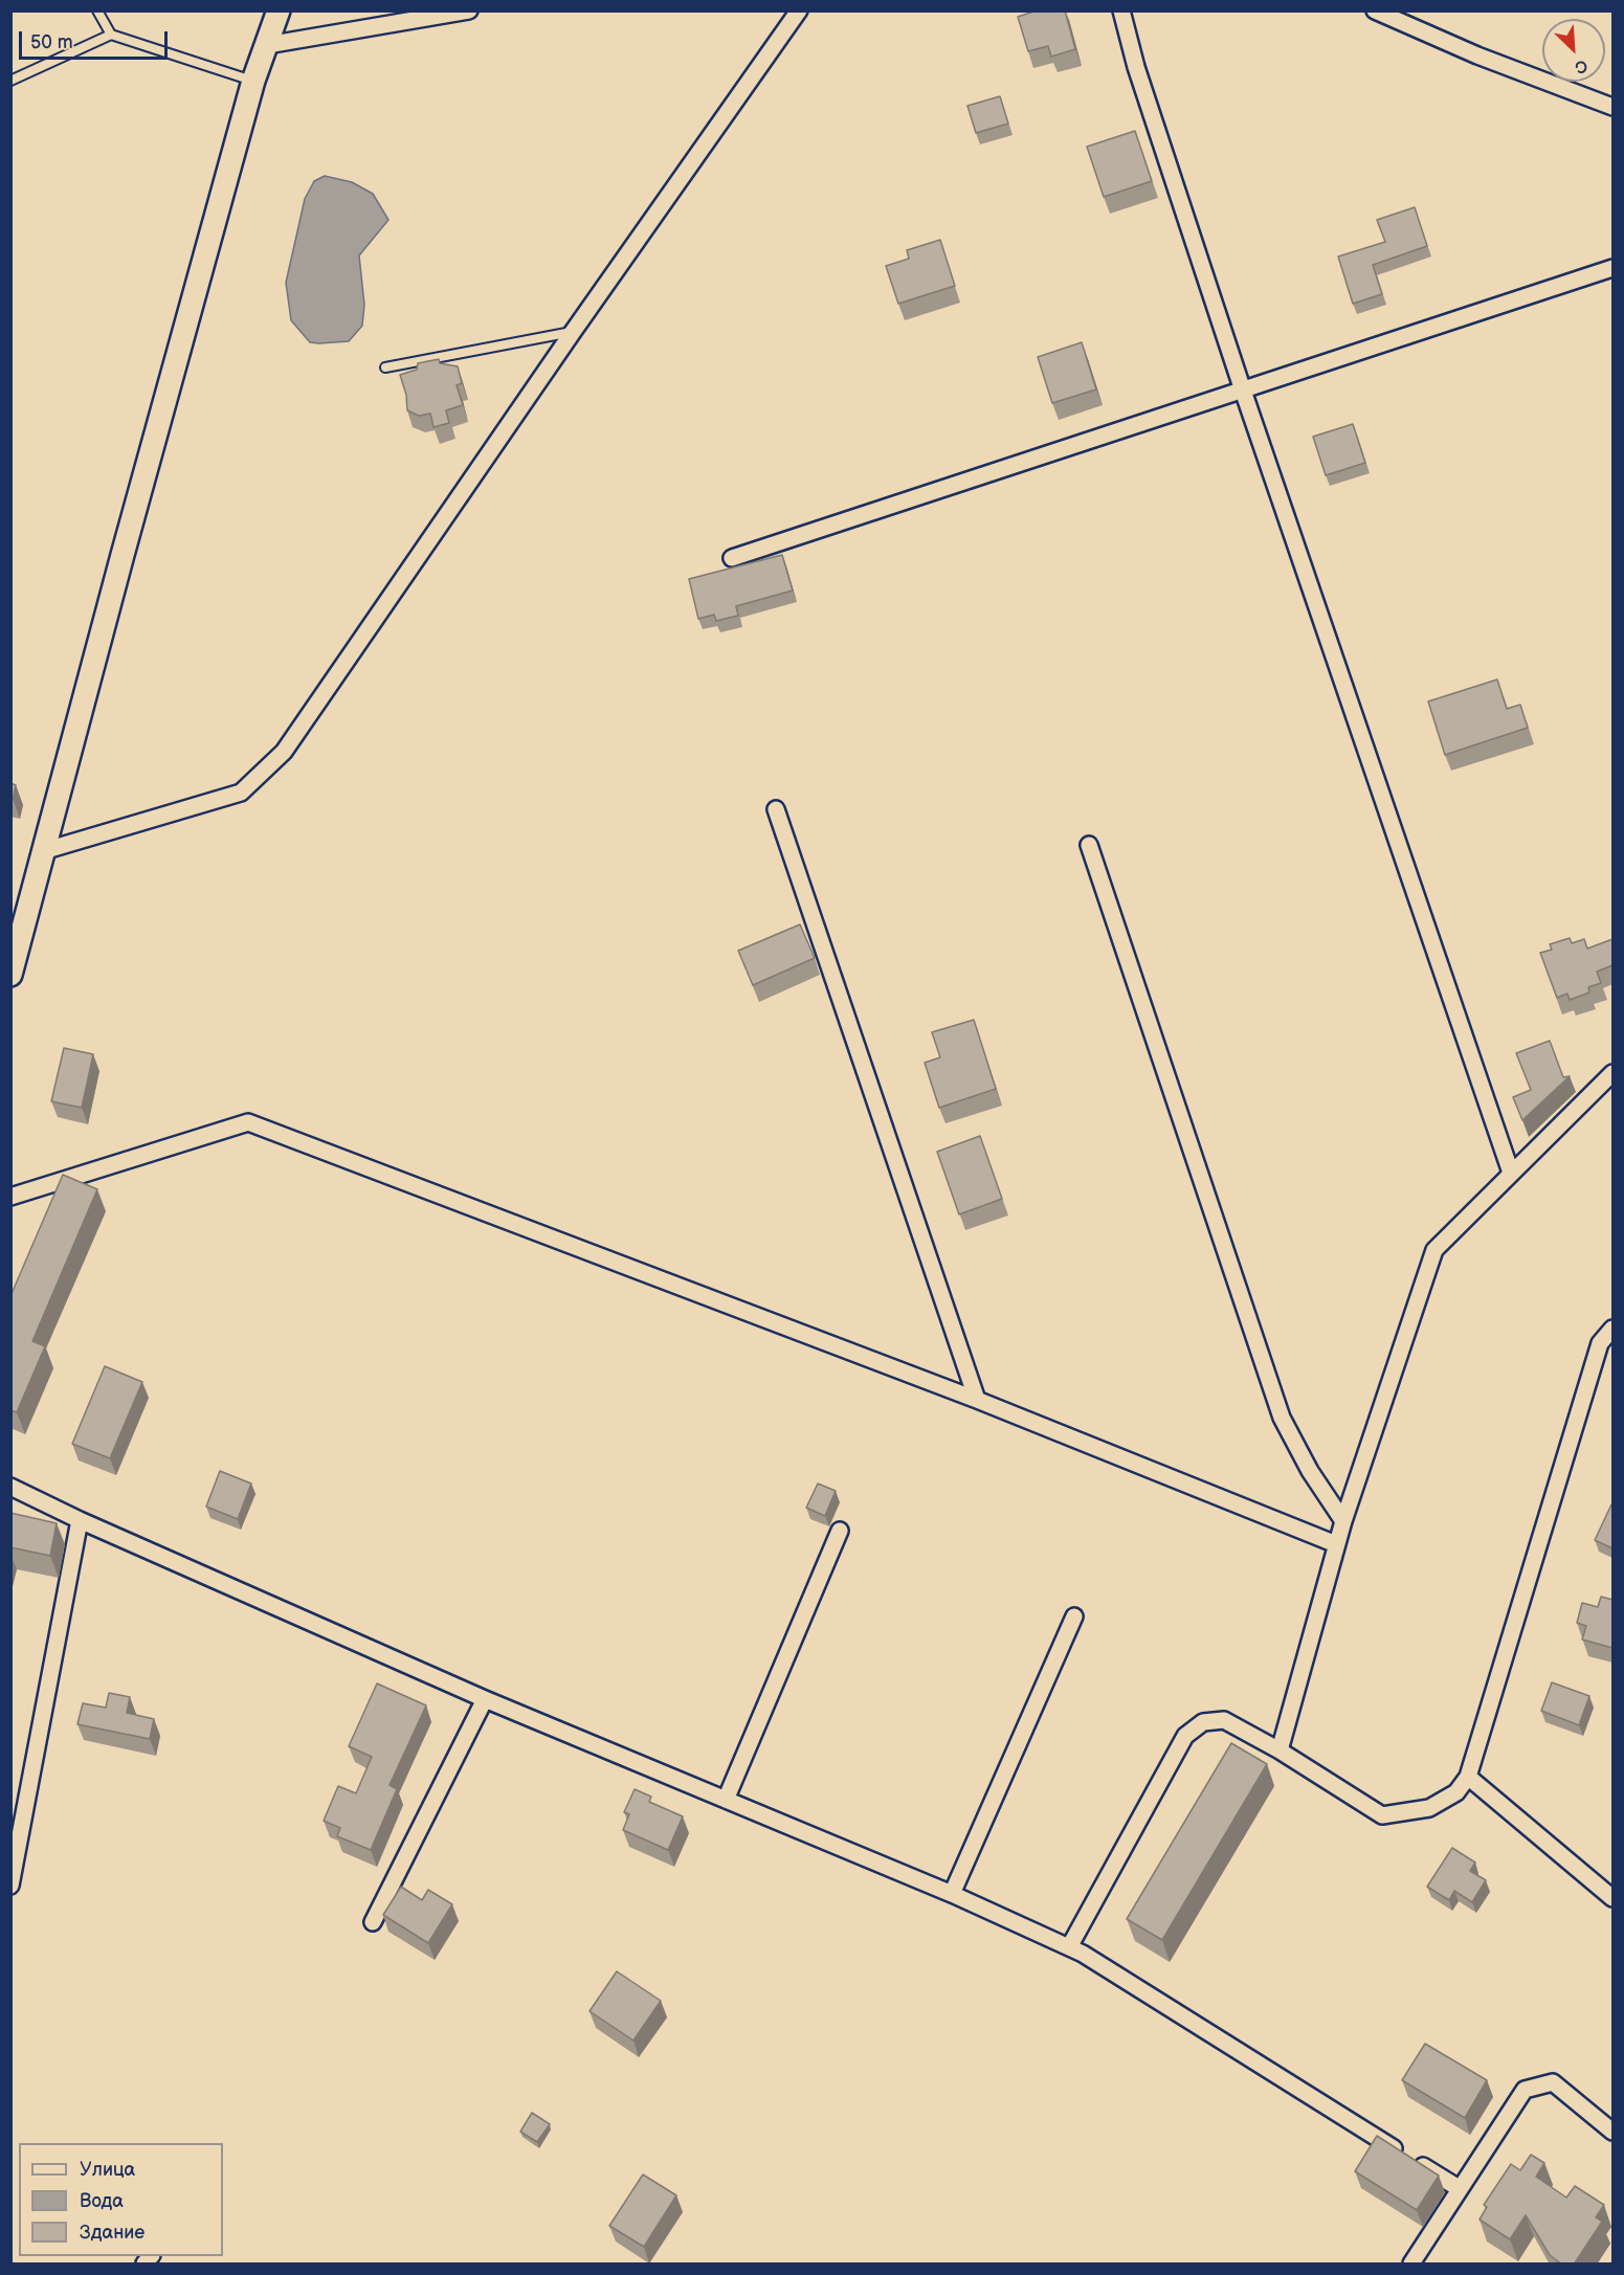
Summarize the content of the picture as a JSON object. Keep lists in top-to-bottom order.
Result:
{
  "legend": ["Улица", "Вода", "Здание"],
  "scale_bar": "50 m",
  "north": "bottom right"
}
